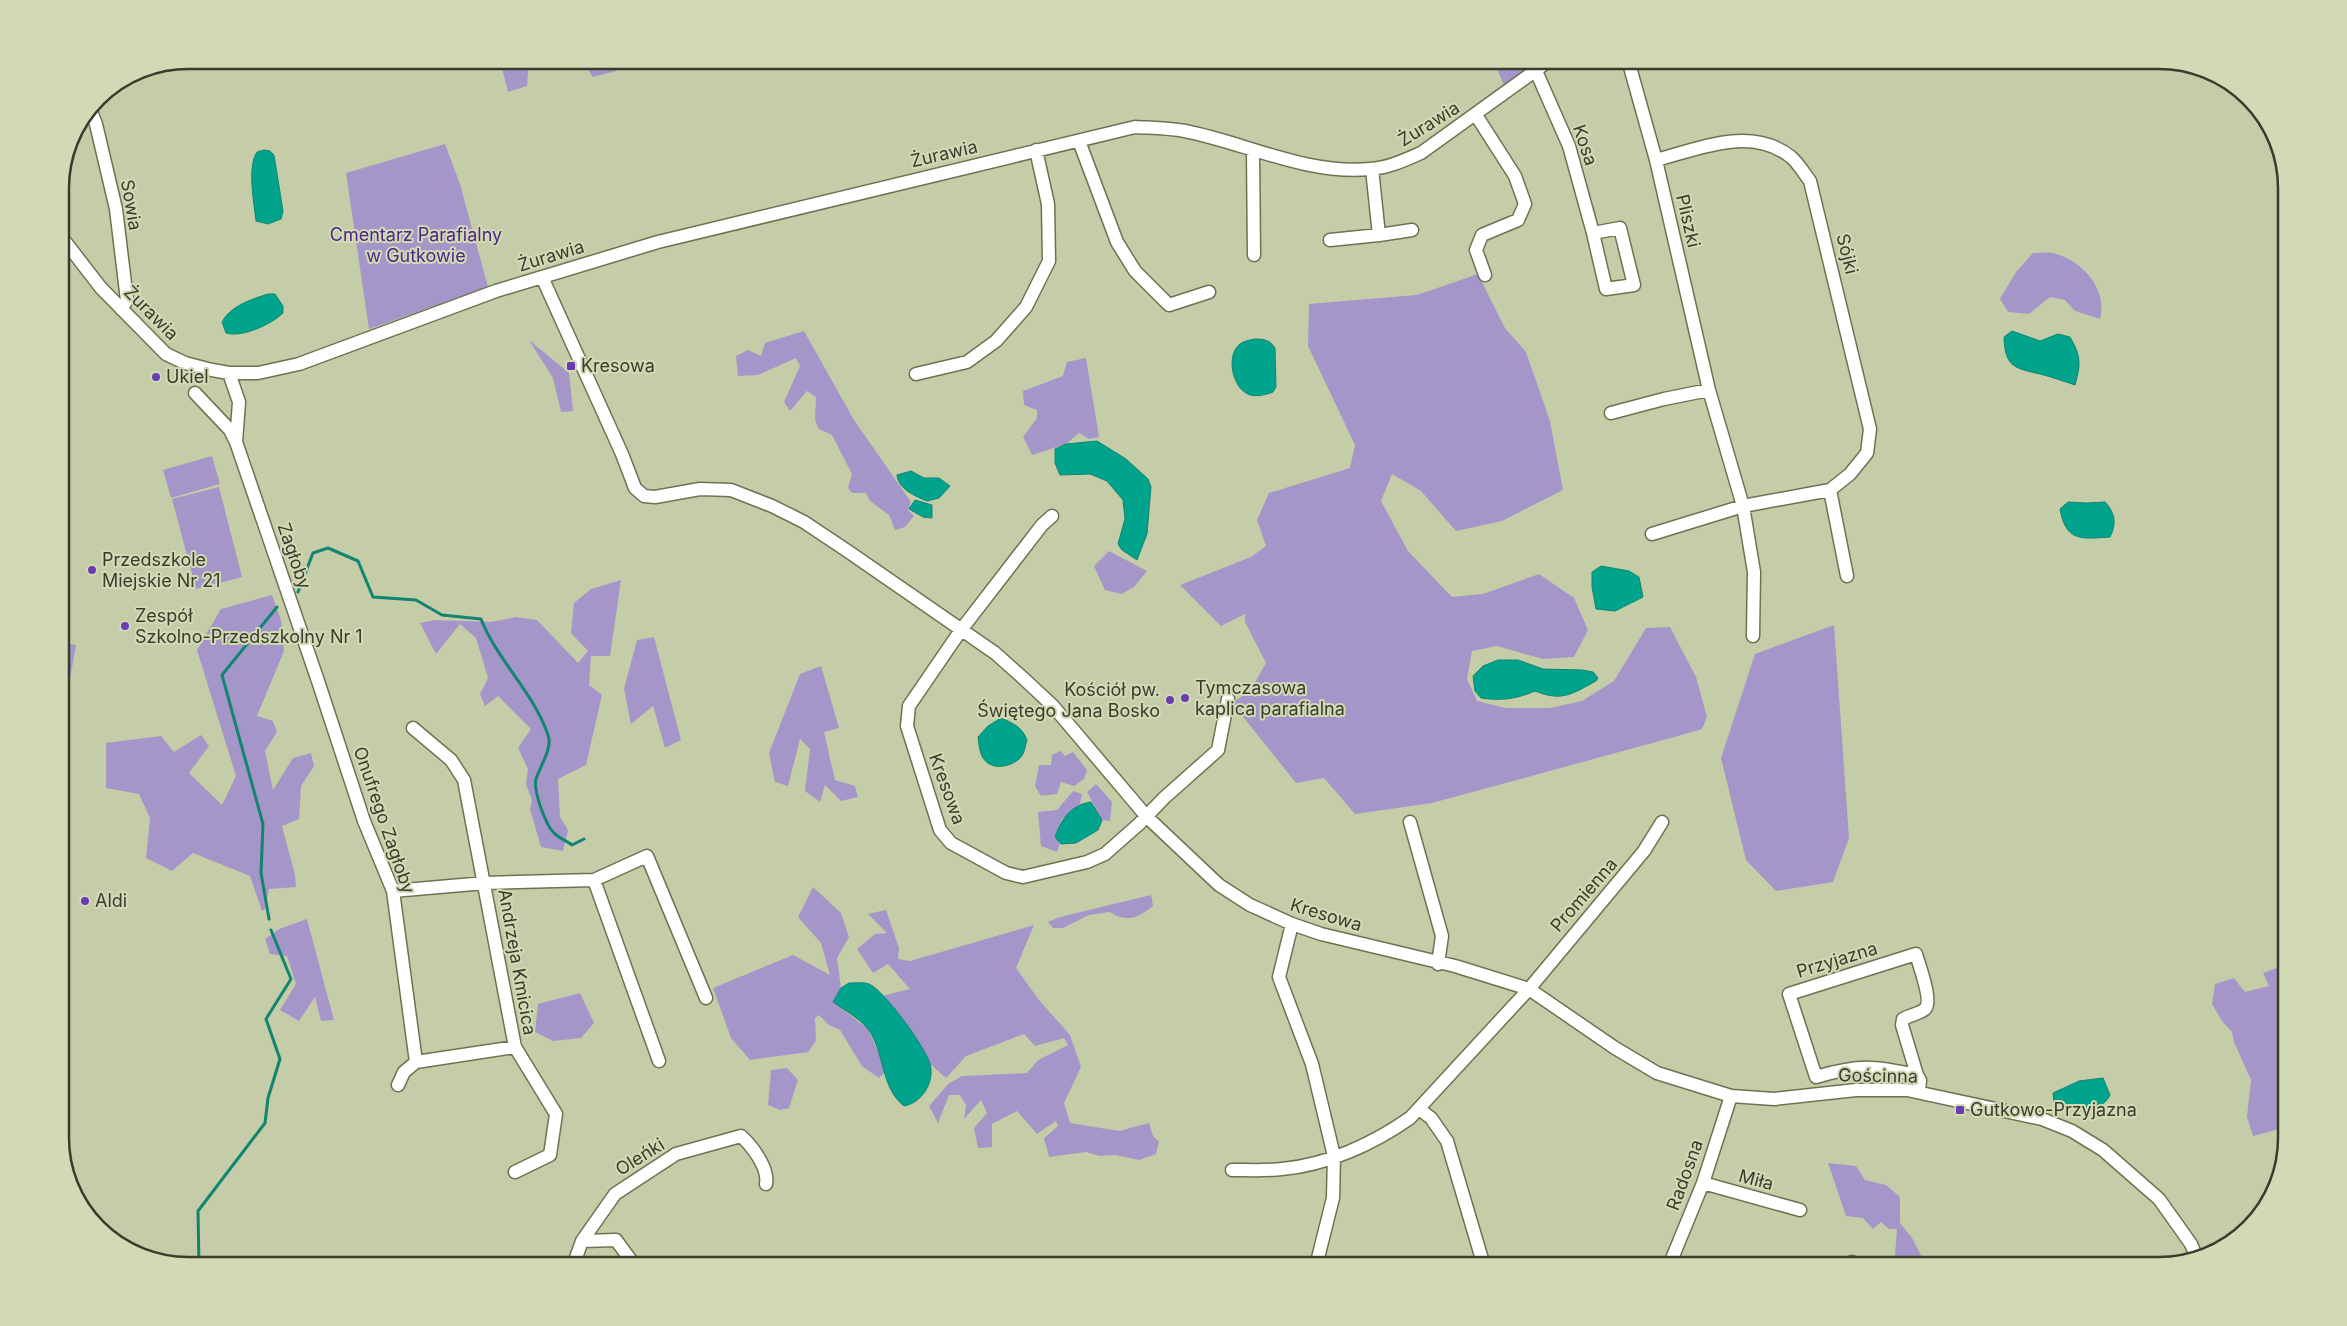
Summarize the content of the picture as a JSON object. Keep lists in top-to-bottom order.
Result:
{
  "streets": {
    "street": [
      "Żurawia",
      "Kosa",
      "Sowia",
      "Pliszki",
      "Sójki",
      "Zagłoby",
      "Kresowa",
      "Onufrego Zagłoby",
      "Promienna",
      "Przyjazna",
      "Andrzeja Kmicica",
      "Gościnna",
      "Oleńki",
      "Radosna",
      "Miła"
    ]
  },
  "crossings": [
    ["Żurawia", "Kosa"],
    ["Żurawia", "Sowia"],
    ["Żurawia", "Zagłoby"],
    ["Żurawia", "Kresowa"],
    ["Pliszki", "Sójki"],
    ["Zagłoby", "Onufrego Zagłoby"],
    ["Kresowa", "Promienna"],
    ["Kresowa", "Gościnna"],
    ["Onufrego Zagłoby", "Andrzeja Kmicica"],
    ["Promienna", "Gościnna"],
    ["Przyjazna", "Gościnna"],
    ["Gościnna", "Radosna"],
    ["Radosna", "Miła"]
  ],
  "parks": ["Cmentarz Parafialny w Gutkowie"],
  "places": {
    "transit": ["Kresowa", "Gutkowo-Przyjazna"],
    "other": [
      "Ukiel",
      "Przedszkole Miejskie Nr 21",
      "Zespół Szkolno-Przedszkolny Nr 1",
      "Tymczasowa kaplica parafialna",
      "Kościół pw. Świętego Jana Bosko",
      "Aldi"
    ]
  }
}
